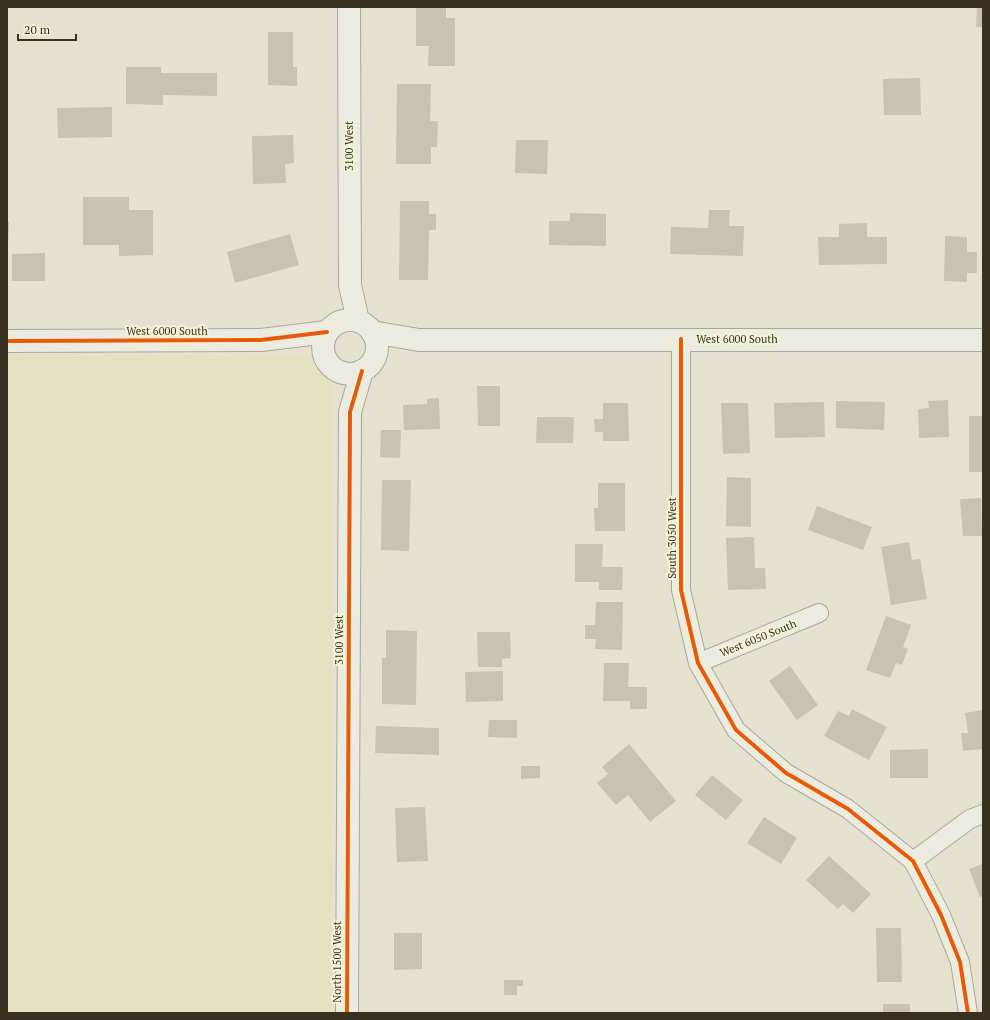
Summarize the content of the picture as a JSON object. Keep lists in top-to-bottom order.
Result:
{
  "streets": {
    "street": [
      "3100 West",
      "West 6000 South",
      "South 3050 West",
      "West 6050 South",
      "North 1500 West"
    ]
  },
  "crossings": [
    ["3100 West", "West 6000 South"],
    ["3100 West", "North 1500 West"],
    ["West 6000 South", "South 3050 West"],
    ["South 3050 West", "West 6050 South"]
  ],
  "scale_bar": "20 m"
}
